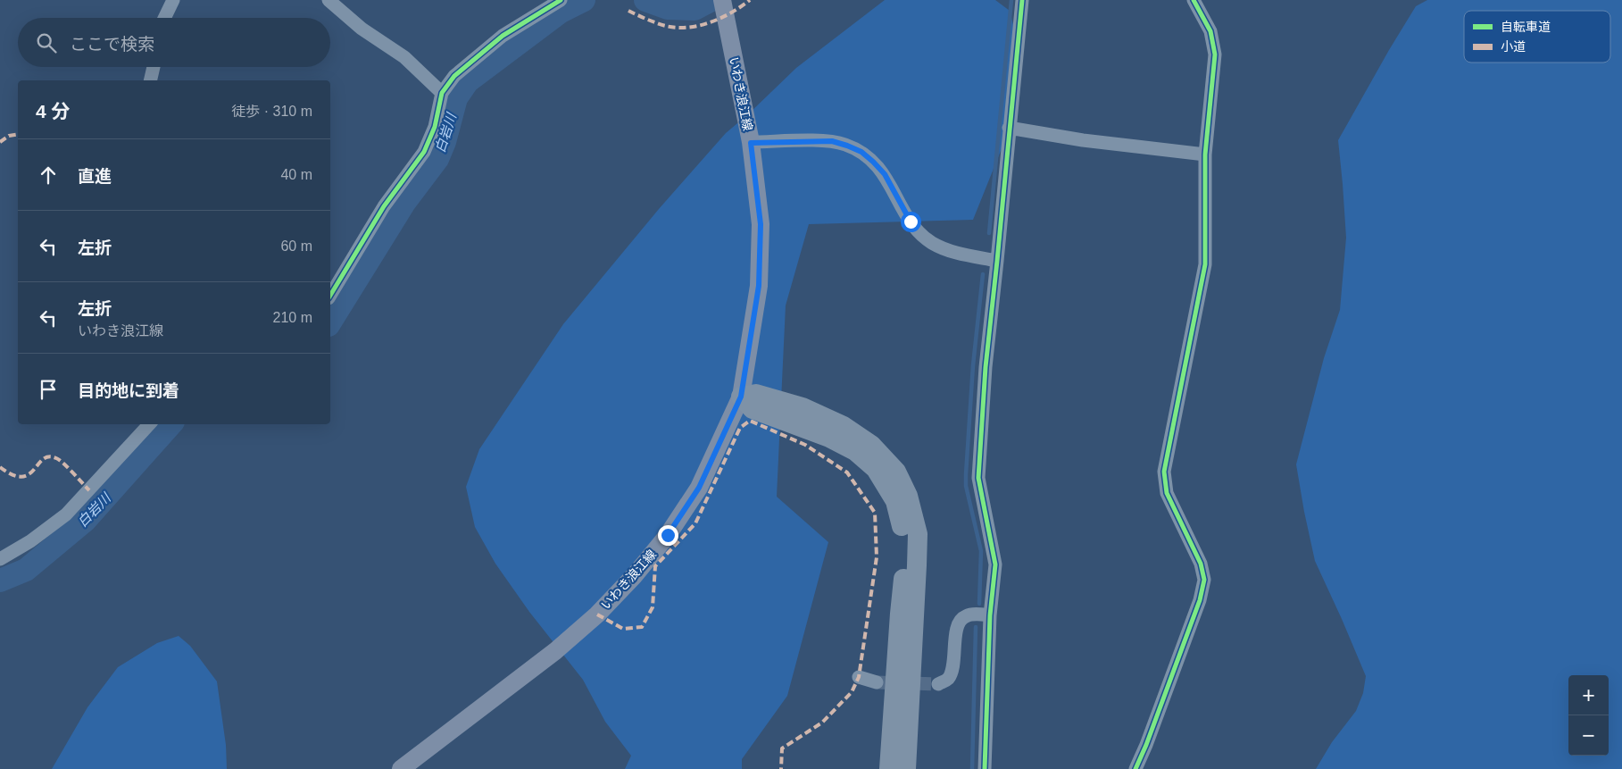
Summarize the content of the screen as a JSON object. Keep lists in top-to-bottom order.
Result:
{
  "streets": {
    "main road": ["いわき浪江線"]
  },
  "water": ["白岩川"],
  "legend": ["自転車道", "小道"],
  "page": {
    "search": "ここで検索",
    "heading": ["4 分", "徒歩 · 310 m"],
    "list": [
      ["直進", "40 m"],
      ["左折", "60 m"],
      ["左折", "いわき浪江線", "210 m"],
      "目的地に到着"
    ],
    "map_buttons": ["+", "−"]
  }
}
